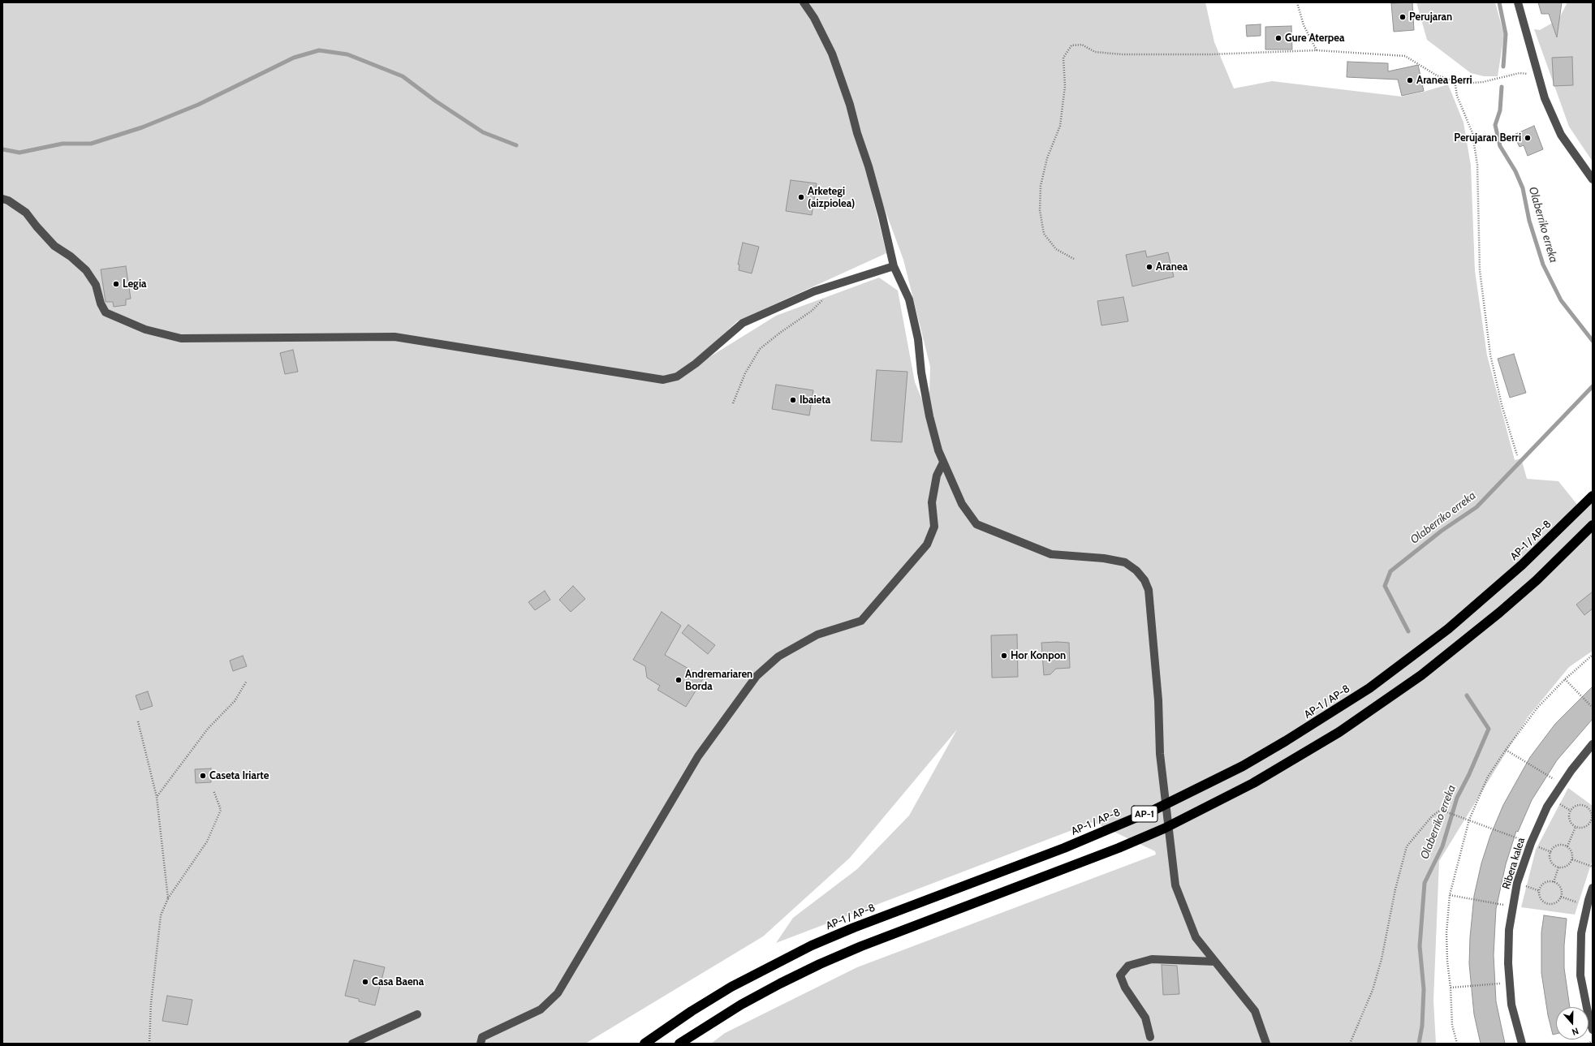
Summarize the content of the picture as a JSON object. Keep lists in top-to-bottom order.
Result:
{
  "streets": {
    "highway": ["AP-1 / AP-8", "AP-1"],
    "street": ["Ribera kalea"]
  },
  "water": ["Olaberriko erreka"],
  "places": [
    "Perujaran",
    "Gure Aterpea",
    "Aranea Berri",
    "Perujaran Berri",
    "Arketegi (aizpiolea)",
    "Aranea",
    "Legia",
    "Ibaieta",
    "Hor Konpon",
    "Andremariaren Borda",
    "Caseta Iriarte",
    "Casa Baena"
  ],
  "north": "bottom"
}
